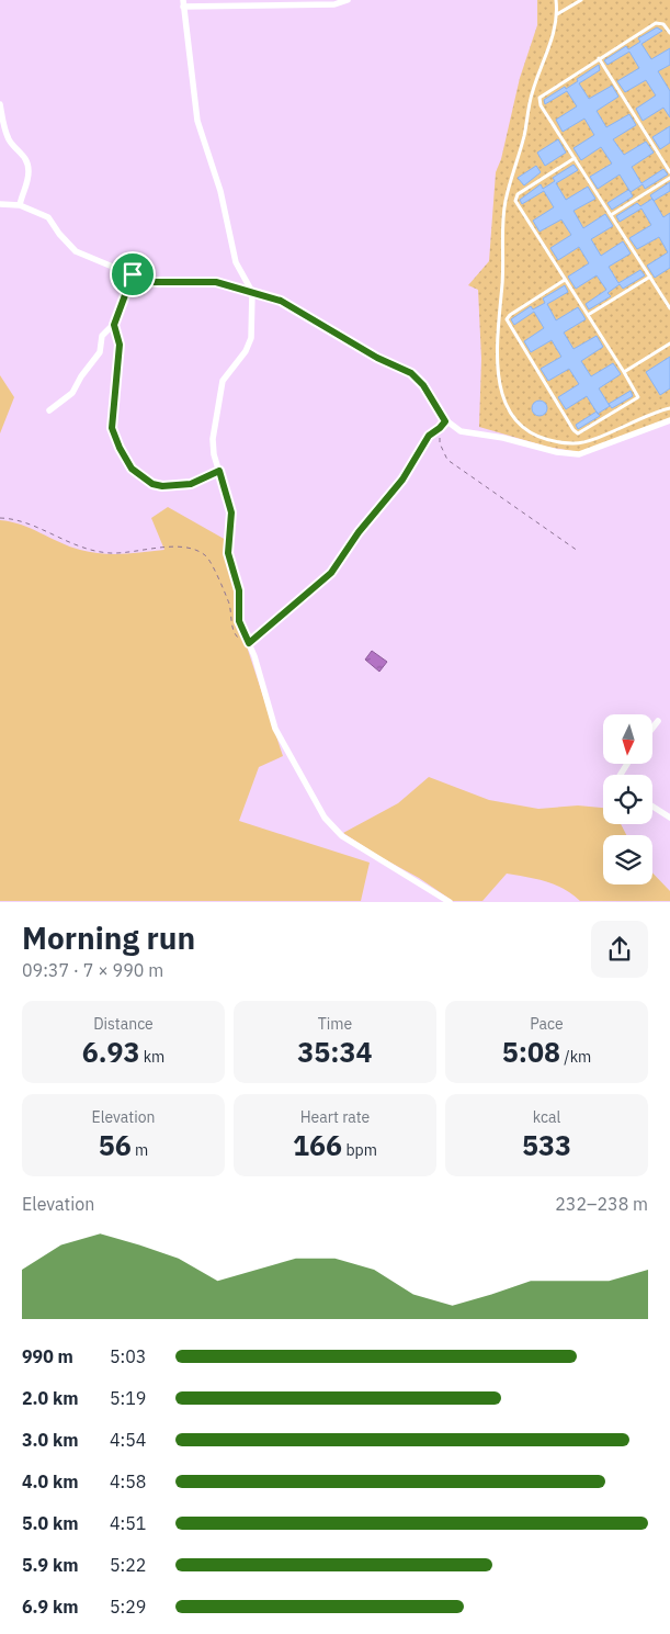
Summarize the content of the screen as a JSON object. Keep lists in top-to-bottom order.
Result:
{
  "north": "bottom",
  "page": {
    "heading": ["Morning run", "09:37 · 7 × 990 m"],
    "stats": [
      ["Distance", "6.93 km"],
      ["Time", "35:34"],
      ["Pace", "5:08 /km"],
      ["Elevation", "56 m"],
      ["Heart rate", "166 bpm"],
      ["kcal", "533"]
    ],
    "chart": ["Elevation", "232–238 m"],
    "list": [
      {
        "name": "990 m",
        "note": "5:03"
      },
      {
        "name": "2.0 km",
        "note": "5:19"
      },
      {
        "name": "3.0 km",
        "note": "4:54"
      },
      {
        "name": "4.0 km",
        "note": "4:58"
      },
      {
        "name": "5.0 km",
        "note": "4:51"
      },
      {
        "name": "5.9 km",
        "note": "5:22"
      },
      {
        "name": "6.9 km",
        "note": "5:29"
      }
    ]
  }
}
